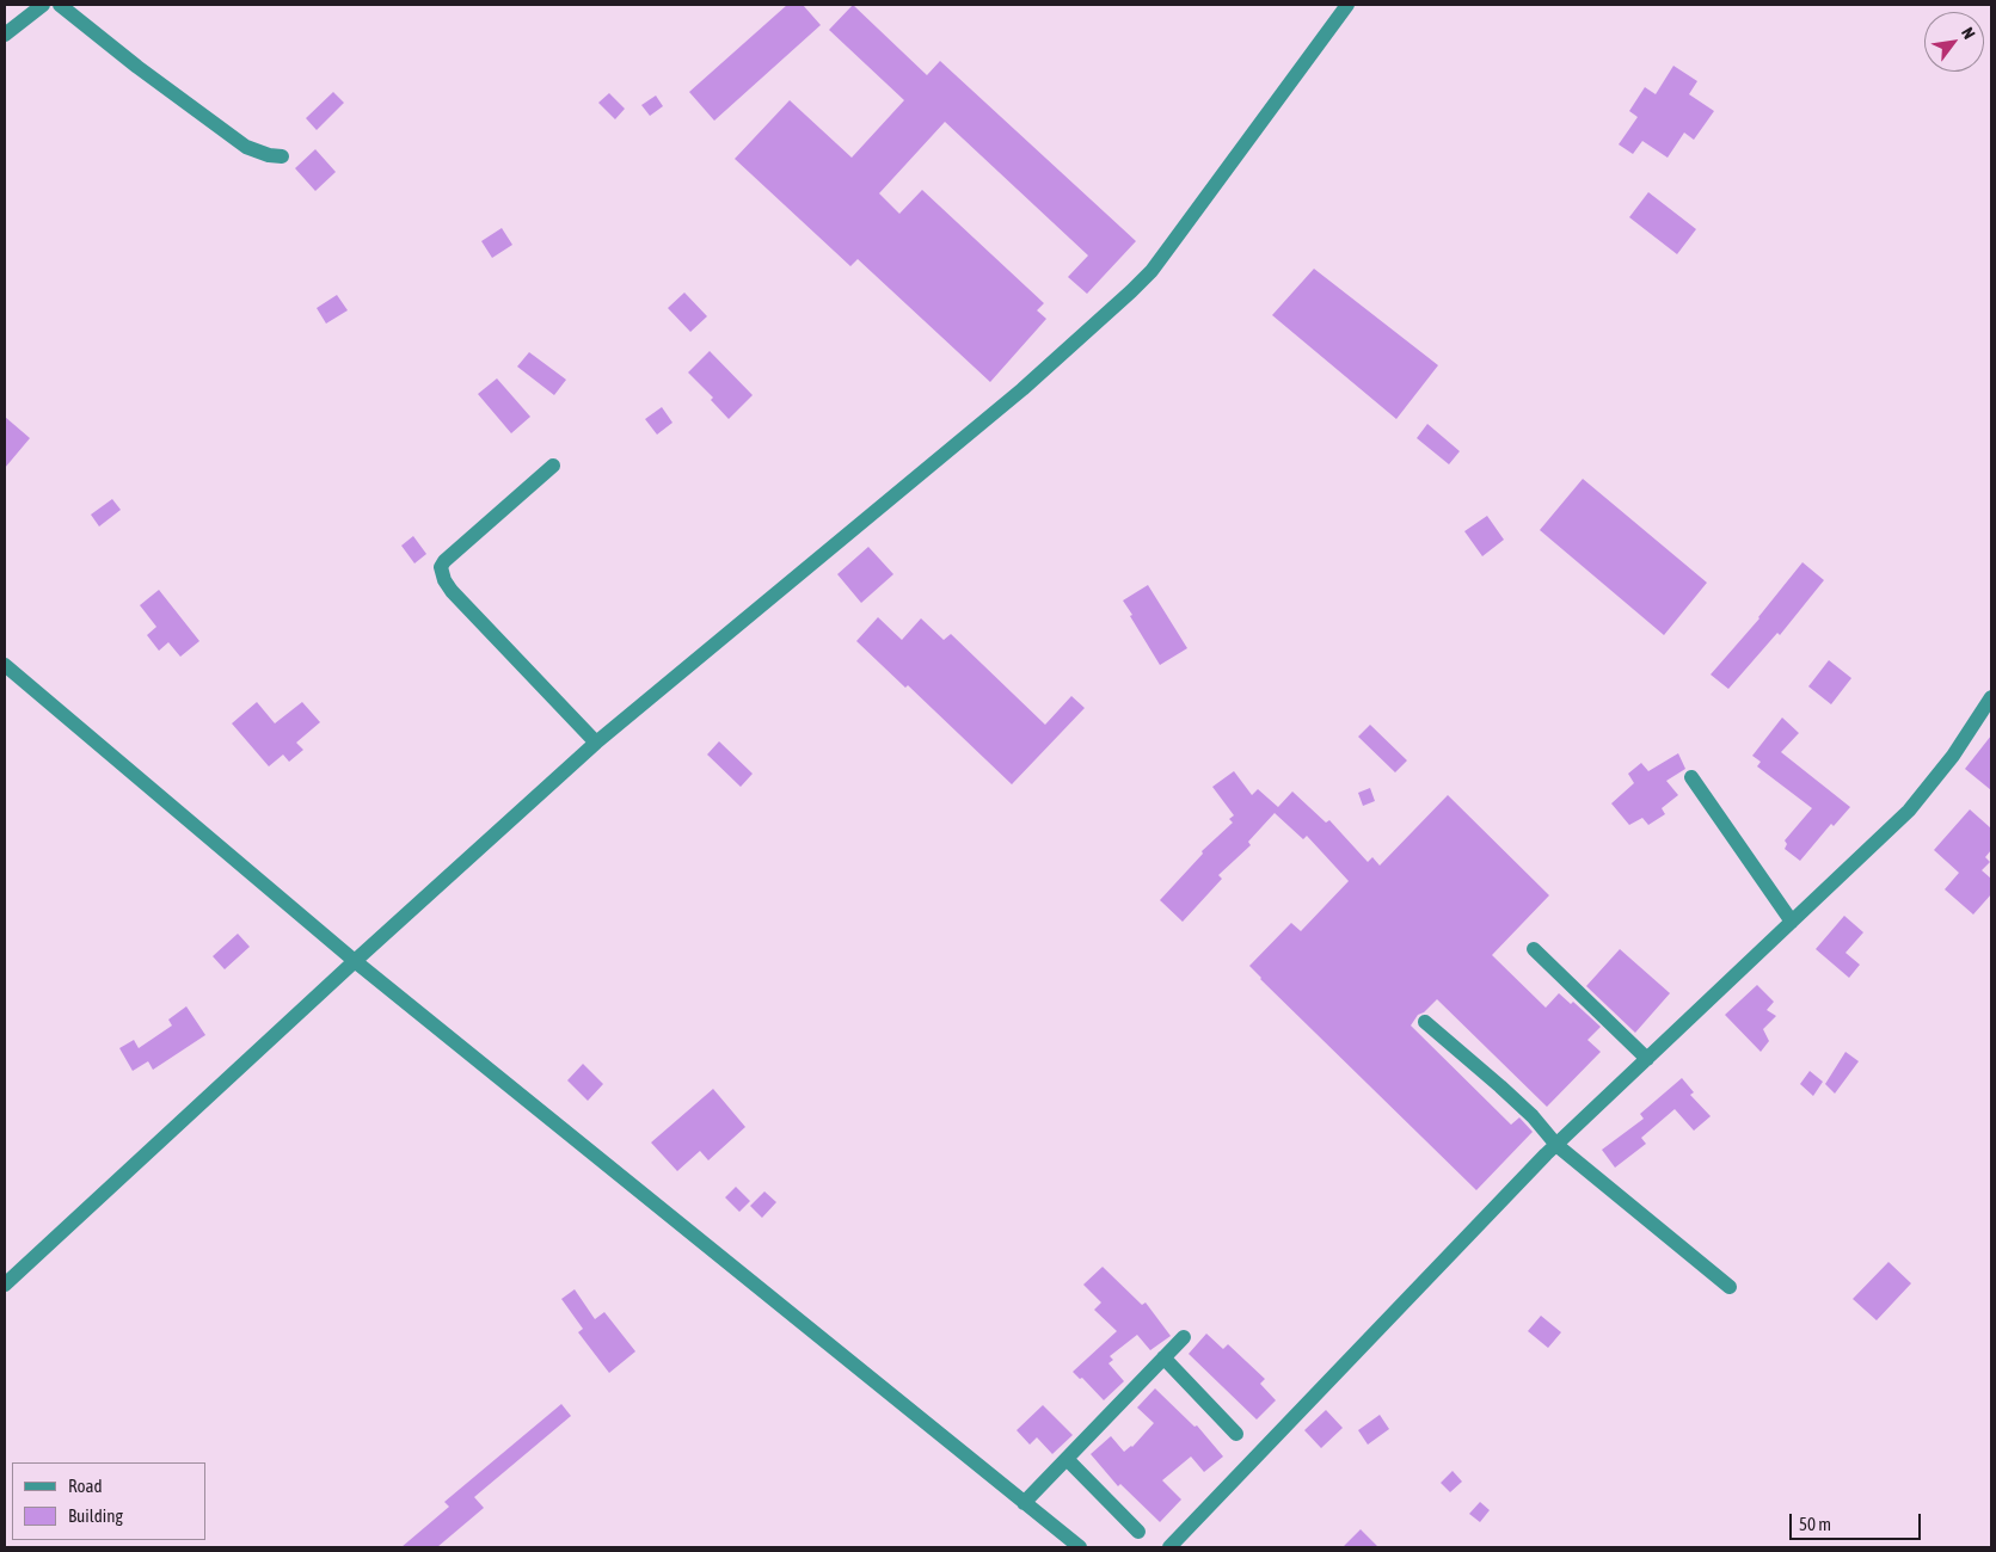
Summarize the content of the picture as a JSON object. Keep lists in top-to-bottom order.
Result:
{
  "legend": ["Road", "Building"],
  "scale_bar": "50 m",
  "north": "top right"
}
